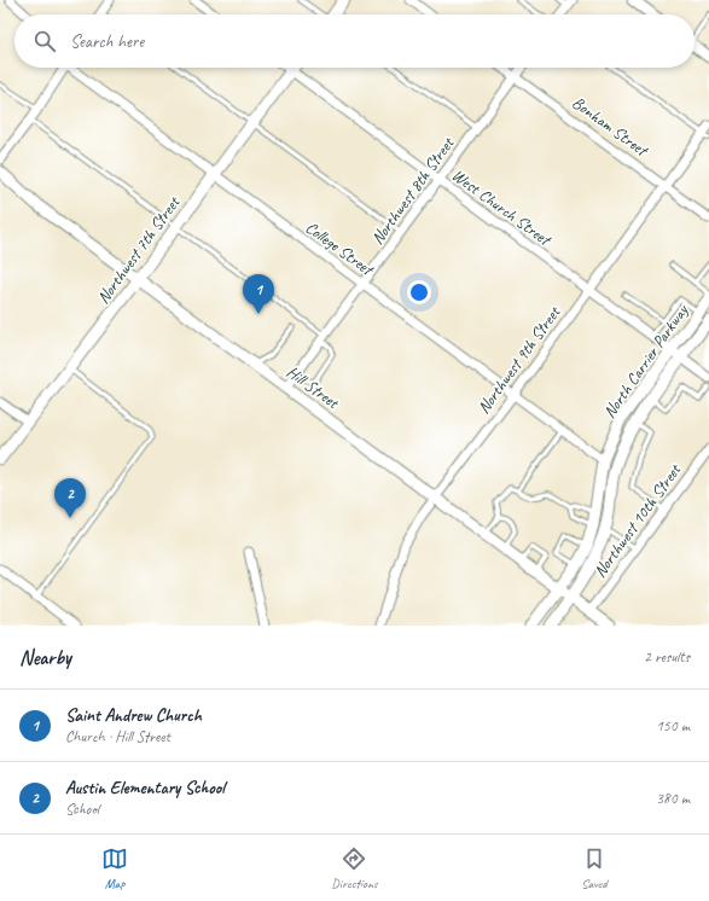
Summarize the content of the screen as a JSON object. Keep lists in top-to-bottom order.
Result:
{
  "streets": {
    "street": [
      "Bonham Street",
      "Northwest 8th Street",
      "West Church Street",
      "College Street",
      "Northwest 7th Street",
      "Northwest 9th Street",
      "North Carrier Parkway",
      "Hill Street",
      "Northwest 10th Street"
    ]
  },
  "crossings": [
    ["Bonham Street", "Northwest 8th Street"],
    ["Bonham Street", "Northwest 9th Street"],
    ["Northwest 8th Street", "West Church Street"],
    ["Northwest 8th Street", "College Street"],
    ["Northwest 8th Street", "Hill Street"],
    ["West Church Street", "Northwest 7th Street"],
    ["West Church Street", "Northwest 9th Street"],
    ["West Church Street", "North Carrier Parkway"],
    ["College Street", "Northwest 7th Street"],
    ["College Street", "Northwest 9th Street"],
    ["College Street", "North Carrier Parkway"],
    ["Northwest 7th Street", "Hill Street"],
    ["Northwest 9th Street", "Hill Street"],
    ["North Carrier Parkway", "Hill Street"],
    ["Hill Street", "Northwest 10th Street"]
  ],
  "page": {
    "search": "Search here",
    "pins": ["1", "2"],
    "heading": ["Nearby", "2 results"],
    "list": [
      {
        "mark": "1",
        "name": "Saint Andrew Church",
        "note": "Church · Hill Street",
        "value": "150 m"
      },
      {
        "mark": "2",
        "name": "Austin Elementary School",
        "note": "School",
        "value": "380 m"
      }
    ],
    "nav": ["Map", "Directions", "Saved"]
  }
}
